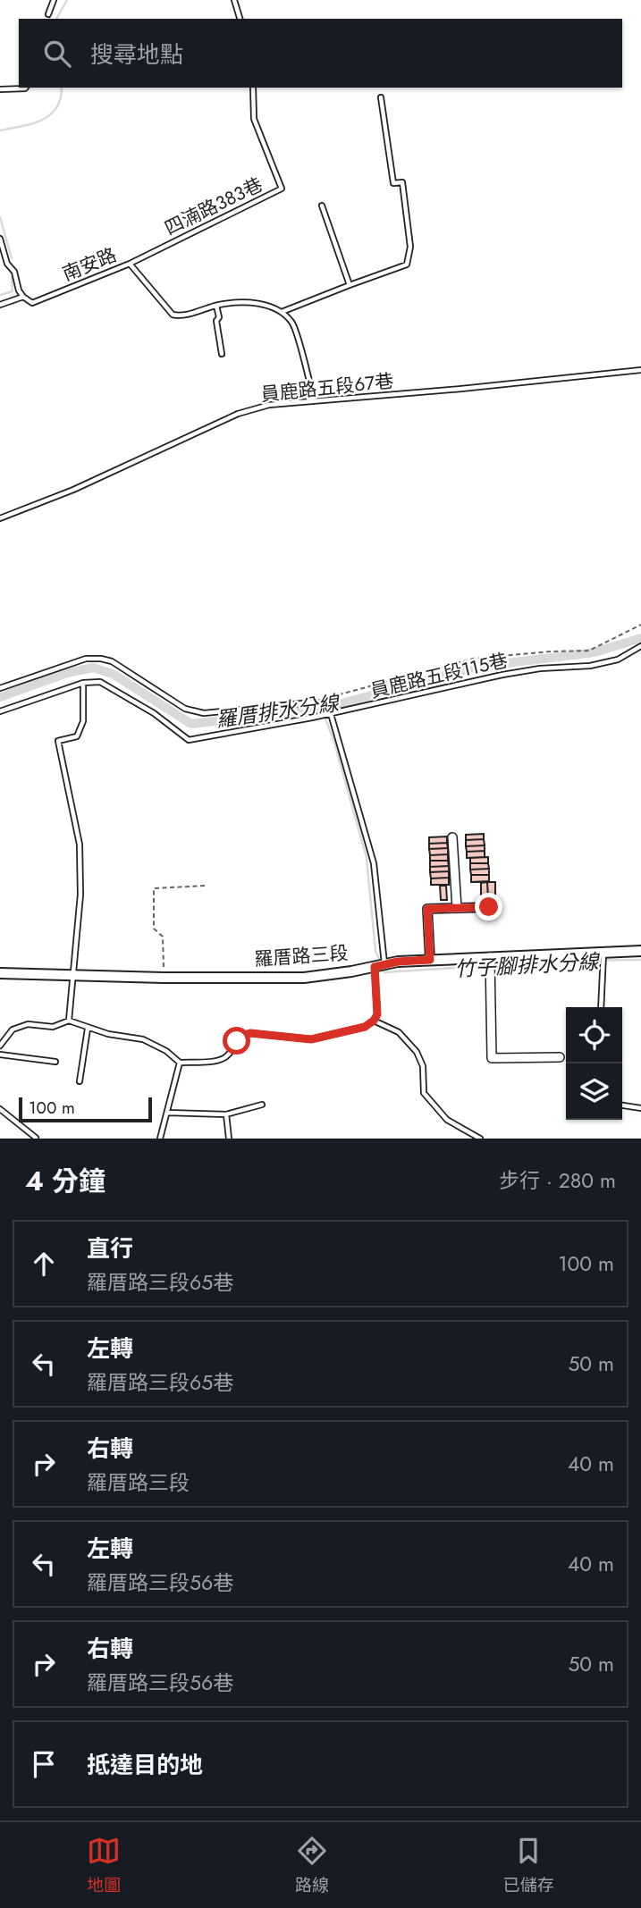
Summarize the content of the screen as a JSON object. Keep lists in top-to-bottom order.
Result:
{
  "streets": {
    "street": ["羅厝路三段"],
    "lane": [
      "四湳路383巷",
      "南安路",
      "員鹿路五段67巷",
      "員鹿路五段115巷"
    ]
  },
  "crossings": [
    ["四湳路383巷", "南安路"]
  ],
  "water": ["羅厝排水分線", "竹子腳排水分線"],
  "scale_bar": "100 m",
  "page": {
    "search": "搜尋地點",
    "scale": "100 m",
    "heading": ["4 分鐘", "步行 · 280 m"],
    "list": [
      ["直行", "羅厝路三段65巷", "100 m"],
      ["左轉", "羅厝路三段65巷", "50 m"],
      ["右轉", "羅厝路三段", "40 m"],
      ["左轉", "羅厝路三段56巷", "40 m"],
      ["右轉", "羅厝路三段56巷", "50 m"],
      "抵達目的地"
    ],
    "nav": ["地圖", "路線", "已儲存"]
  }
}
